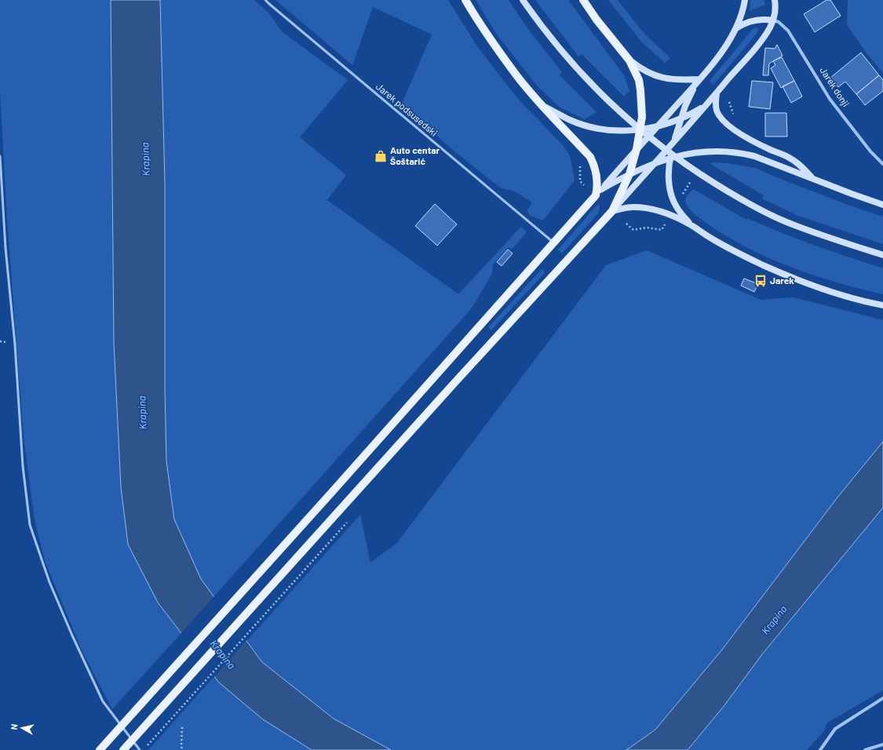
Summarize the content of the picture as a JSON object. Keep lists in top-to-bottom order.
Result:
{
  "streets": {
    "street": ["Jarek donji"],
    "lane": ["Jarek podsusedski"]
  },
  "water": ["Krapina"],
  "places": {
    "shop": ["Auto centar Šoštarić"],
    "bus stop": ["Jarek"]
  },
  "north": "left"
}
